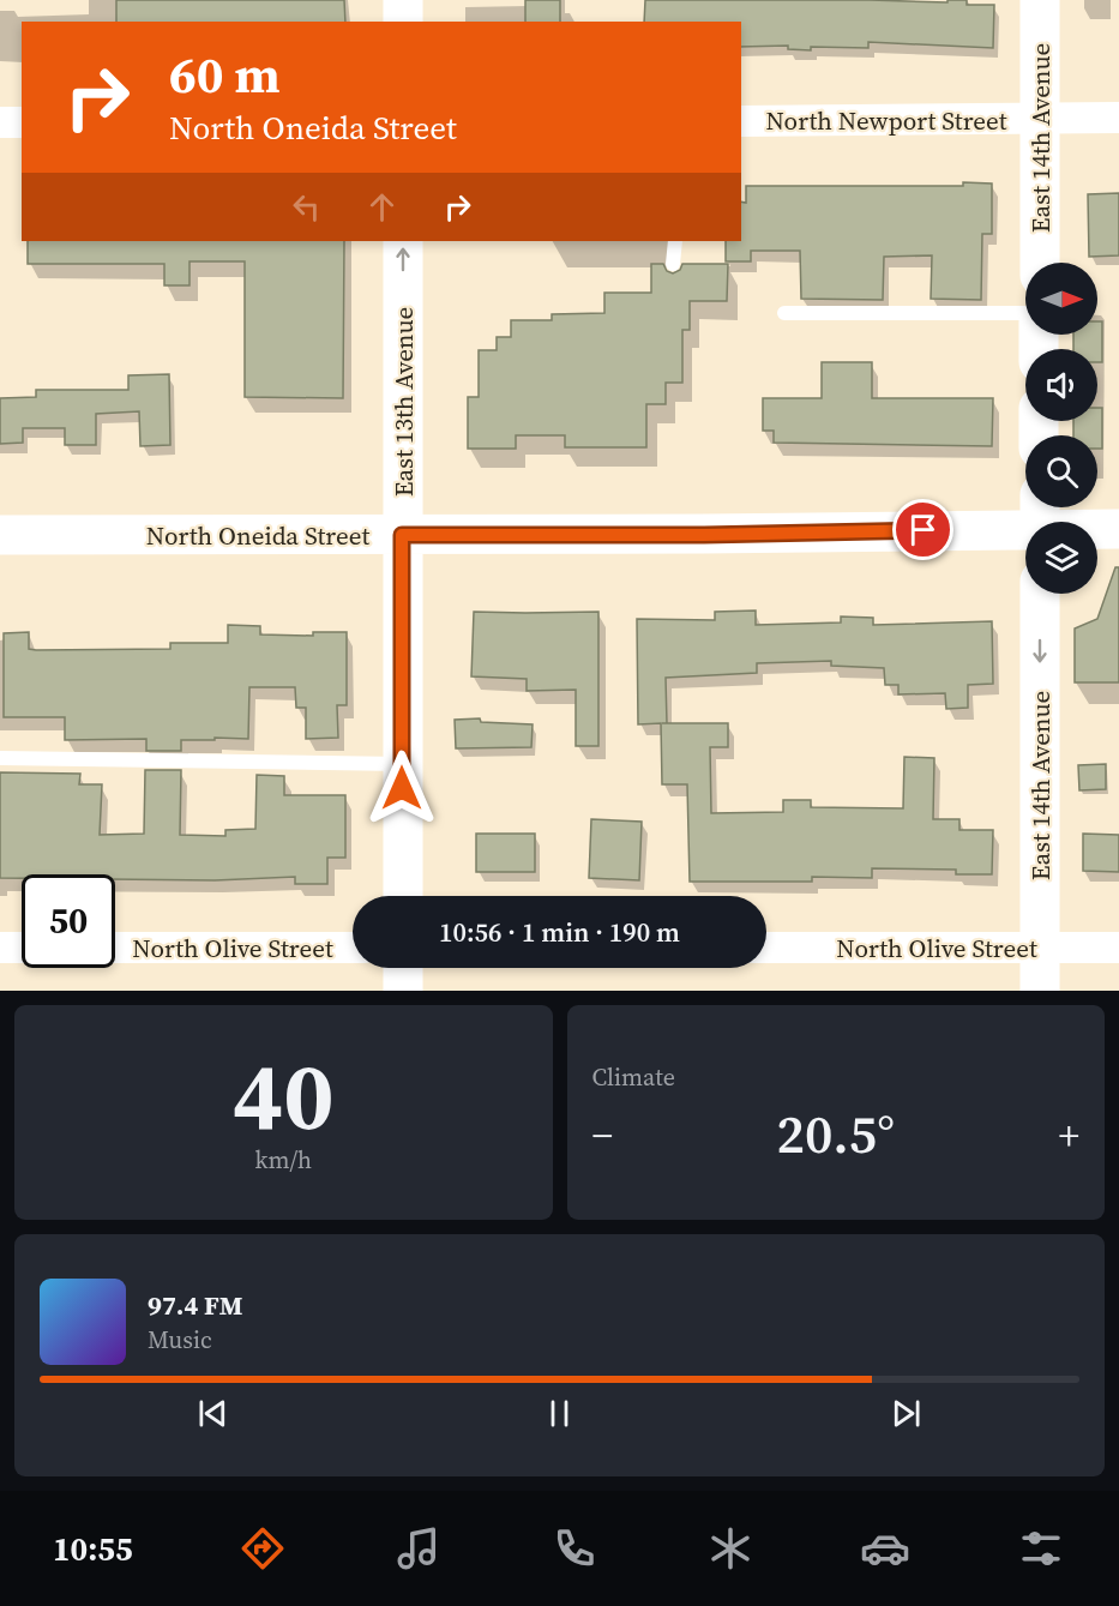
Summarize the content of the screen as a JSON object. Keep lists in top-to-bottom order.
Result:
{
  "streets": {
    "main road": ["East 14th Avenue", "East 13th Avenue", "North Oneida Street"],
    "street": ["North Newport Street", "North Olive Street"]
  },
  "crossings": [
    ["North Newport Street", "East 14th Avenue"],
    ["East 14th Avenue", "North Olive Street"],
    ["East 13th Avenue", "North Oneida Street"]
  ],
  "one_way": ["East 14th Avenue", "East 13th Avenue"],
  "north": "right",
  "page": {
    "turn": ["60 m", "North Oneida Street"],
    "limit": "50",
    "trip": "10:56 · 1 min · 190 m",
    "tile": [
      ["40", "km/h"],
      "Climate"
    ],
    "heat": ["−", "20.5°", "+"],
    "song": ["97.4 FM", "Music"],
    "tabs": "10:55"
  }
}
